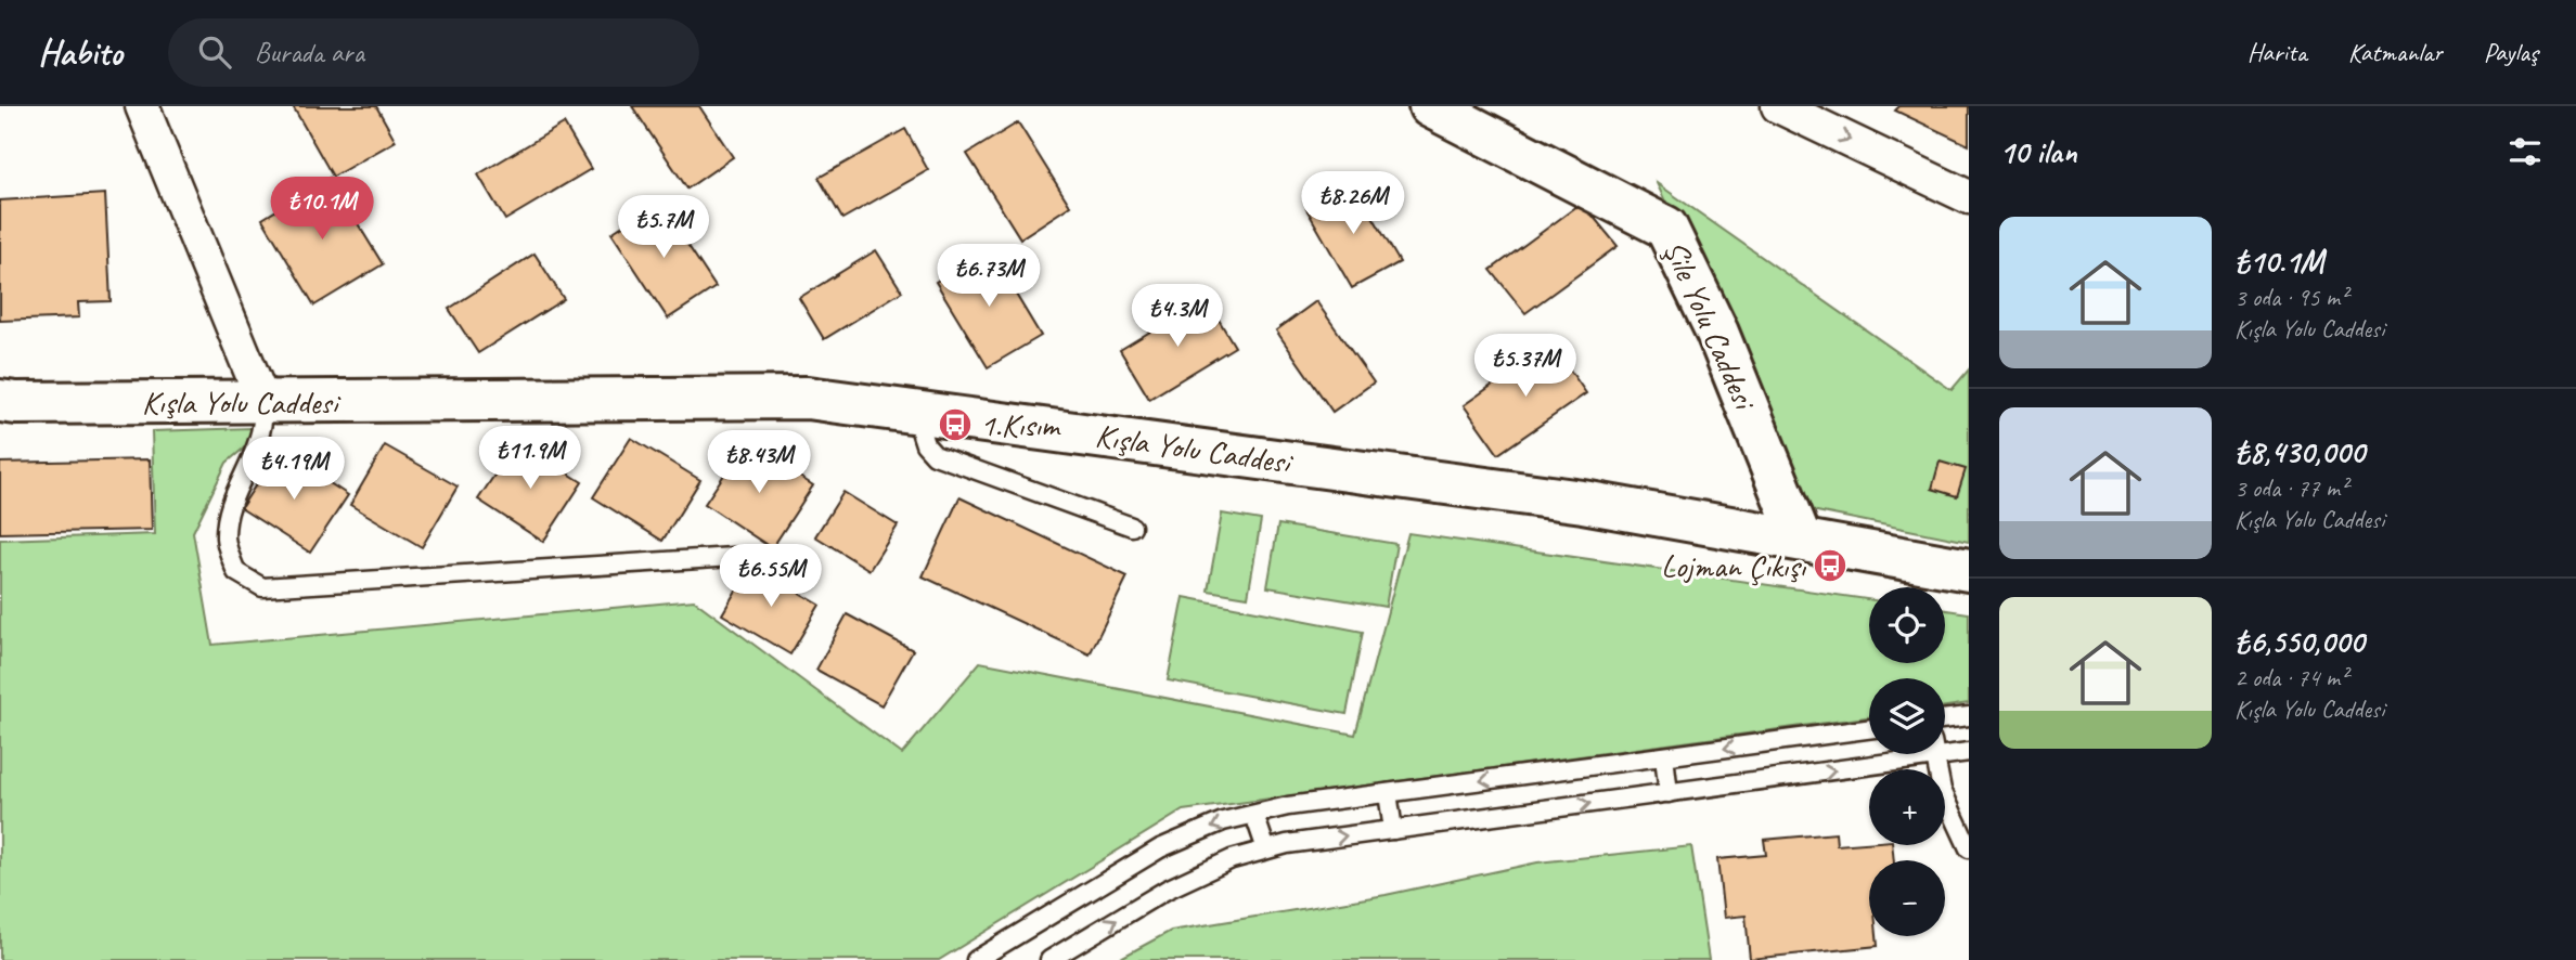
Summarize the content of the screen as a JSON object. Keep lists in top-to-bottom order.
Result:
{
  "streets": {
    "street": ["Şile Yolu Caddesi", "Kışla Yolu Caddesi"]
  },
  "crossings": [
    ["Şile Yolu Caddesi", "Kışla Yolu Caddesi"]
  ],
  "places": {
    "bus stop": ["1.Kısım", "Lojman Çıkışı"]
  },
  "page": {
    "header": "Habito",
    "search": "Burada ara",
    "nav": ["Harita", "Katmanlar", "Paylaş"],
    "heading": "10 ilan",
    "price": [
      "₺8.26M",
      "₺10.1M",
      "₺5.7M",
      "₺6.73M",
      "₺4.3M",
      "₺5.37M",
      "₺11.9M",
      "₺8.43M",
      "₺4.19M",
      "₺6.55M"
    ],
    "list": [
      {
        "name": "₺10.1M",
        "note": "3 oda · 95 m² · Kışla Yolu Caddesi"
      },
      {
        "name": "₺8,430,000",
        "note": "3 oda · 77 m² · Kışla Yolu Caddesi"
      },
      {
        "name": "₺6,550,000",
        "note": "2 oda · 74 m² · Kışla Yolu Caddesi"
      }
    ],
    "map_buttons": ["+", "−"]
  }
}
